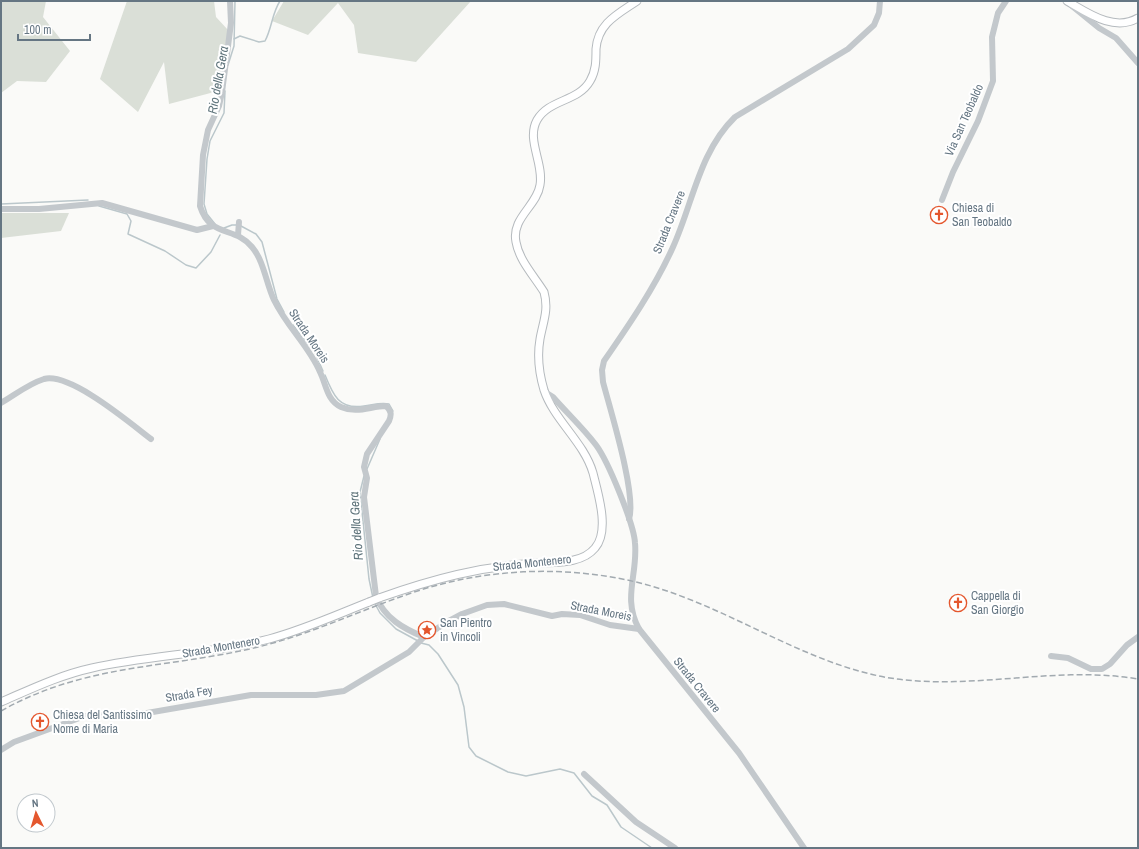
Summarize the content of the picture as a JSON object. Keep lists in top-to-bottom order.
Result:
{
  "streets": {
    "main road": ["Strada Montenero"],
    "street": [
      "Via San Teobaldo",
      "Strada Cravere",
      "Strada Moreis",
      "Strada Fey"
    ]
  },
  "crossings": [
    ["Strada Cravere", "Strada Moreis"],
    ["Strada Cravere", "Strada Montenero"],
    ["Strada Moreis", "Strada Fey"]
  ],
  "water": ["Rio della Gera"],
  "places": {
    "church": ["Chiesa di San Teobaldo", "Cappella di San Giorgio", "Chiesa del Santissimo Nome di Maria"],
    "place": ["San Pientro in Vincoli"]
  },
  "scale_bar": "100 m",
  "north": "top"
}
